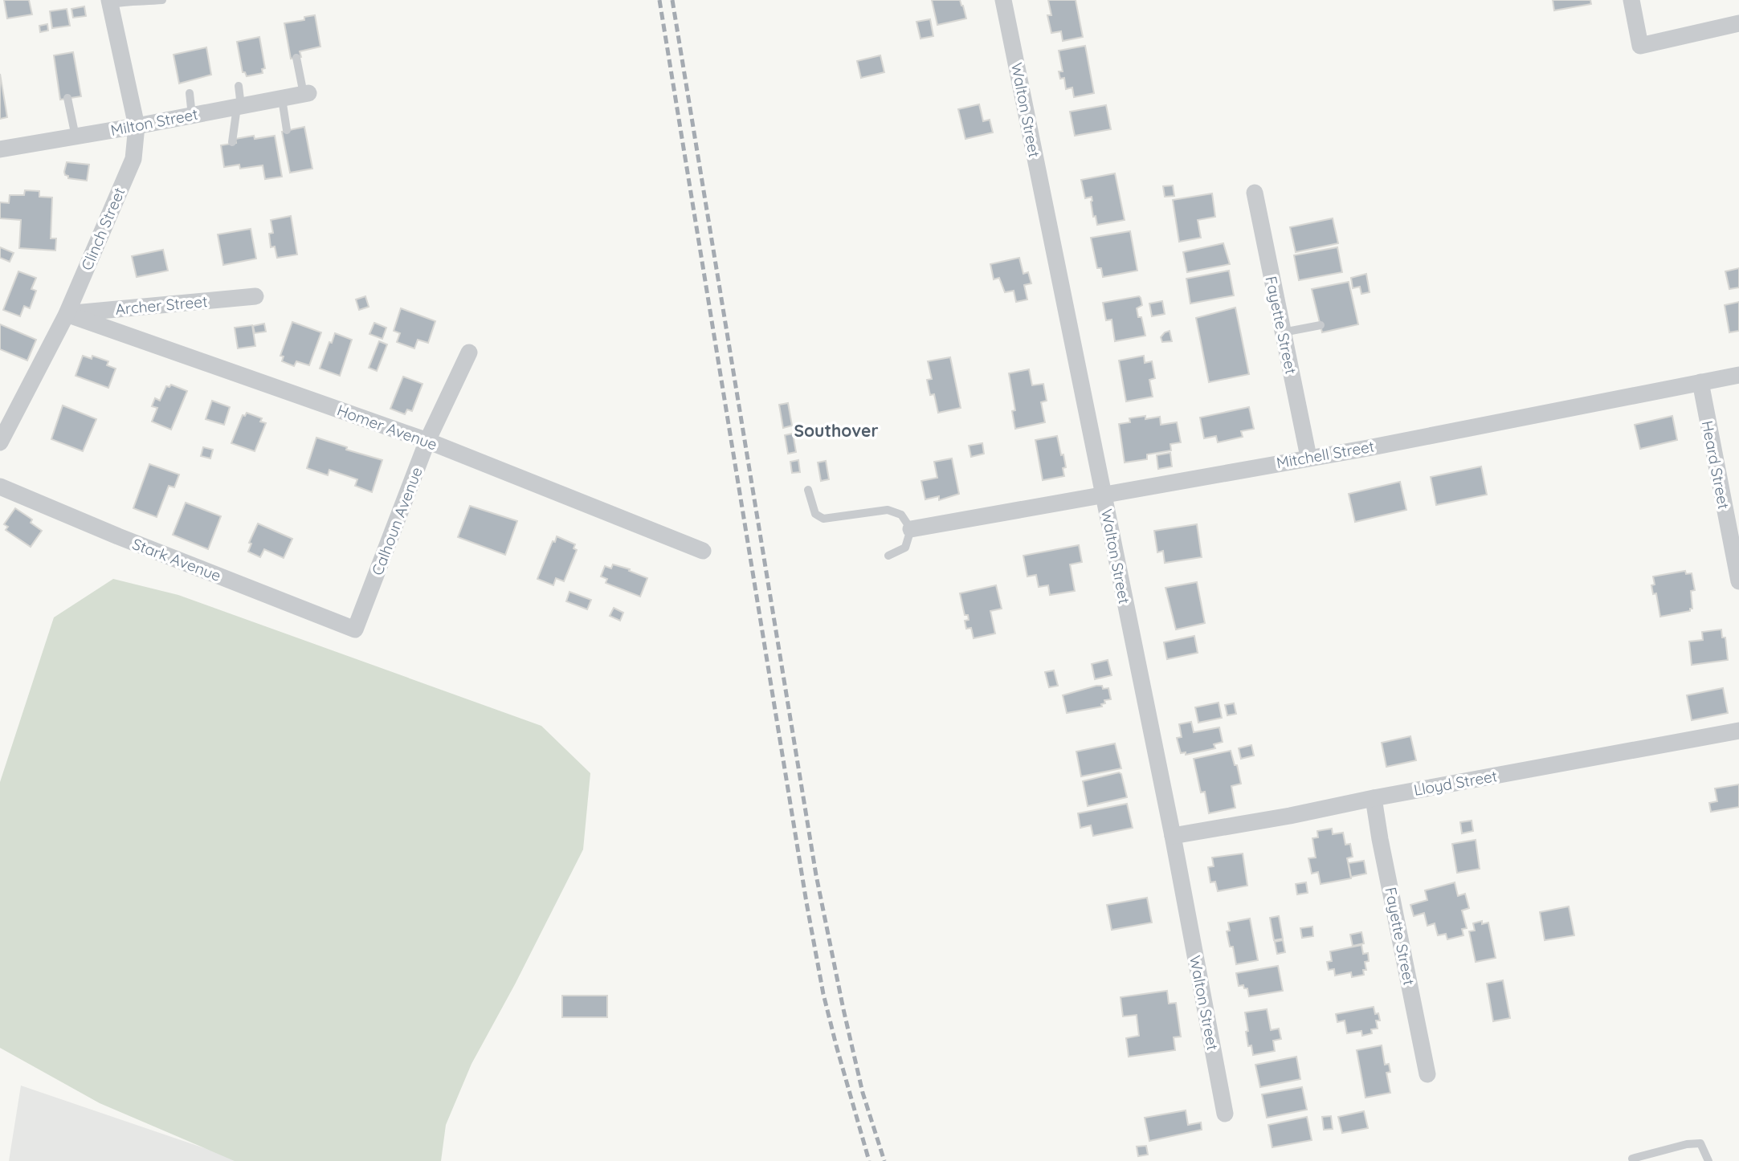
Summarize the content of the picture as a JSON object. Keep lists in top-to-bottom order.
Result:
{
  "streets": {
    "street": [
      "Walton Street",
      "Milton Street",
      "Clinch Street",
      "Archer Street",
      "Fayette Street",
      "Homer Avenue",
      "Mitchell Street",
      "Heard Street",
      "Calhoun Avenue",
      "Stark Avenue",
      "Lloyd Street"
    ]
  },
  "crossings": [
    ["Walton Street", "Mitchell Street"],
    ["Walton Street", "Lloyd Street"],
    ["Milton Street", "Clinch Street"],
    ["Clinch Street", "Archer Street"],
    ["Clinch Street", "Homer Avenue"],
    ["Archer Street", "Homer Avenue"],
    ["Fayette Street", "Mitchell Street"],
    ["Fayette Street", "Lloyd Street"],
    ["Homer Avenue", "Calhoun Avenue"],
    ["Mitchell Street", "Heard Street"],
    ["Calhoun Avenue", "Stark Avenue"]
  ],
  "districts": ["Southover"]
}
